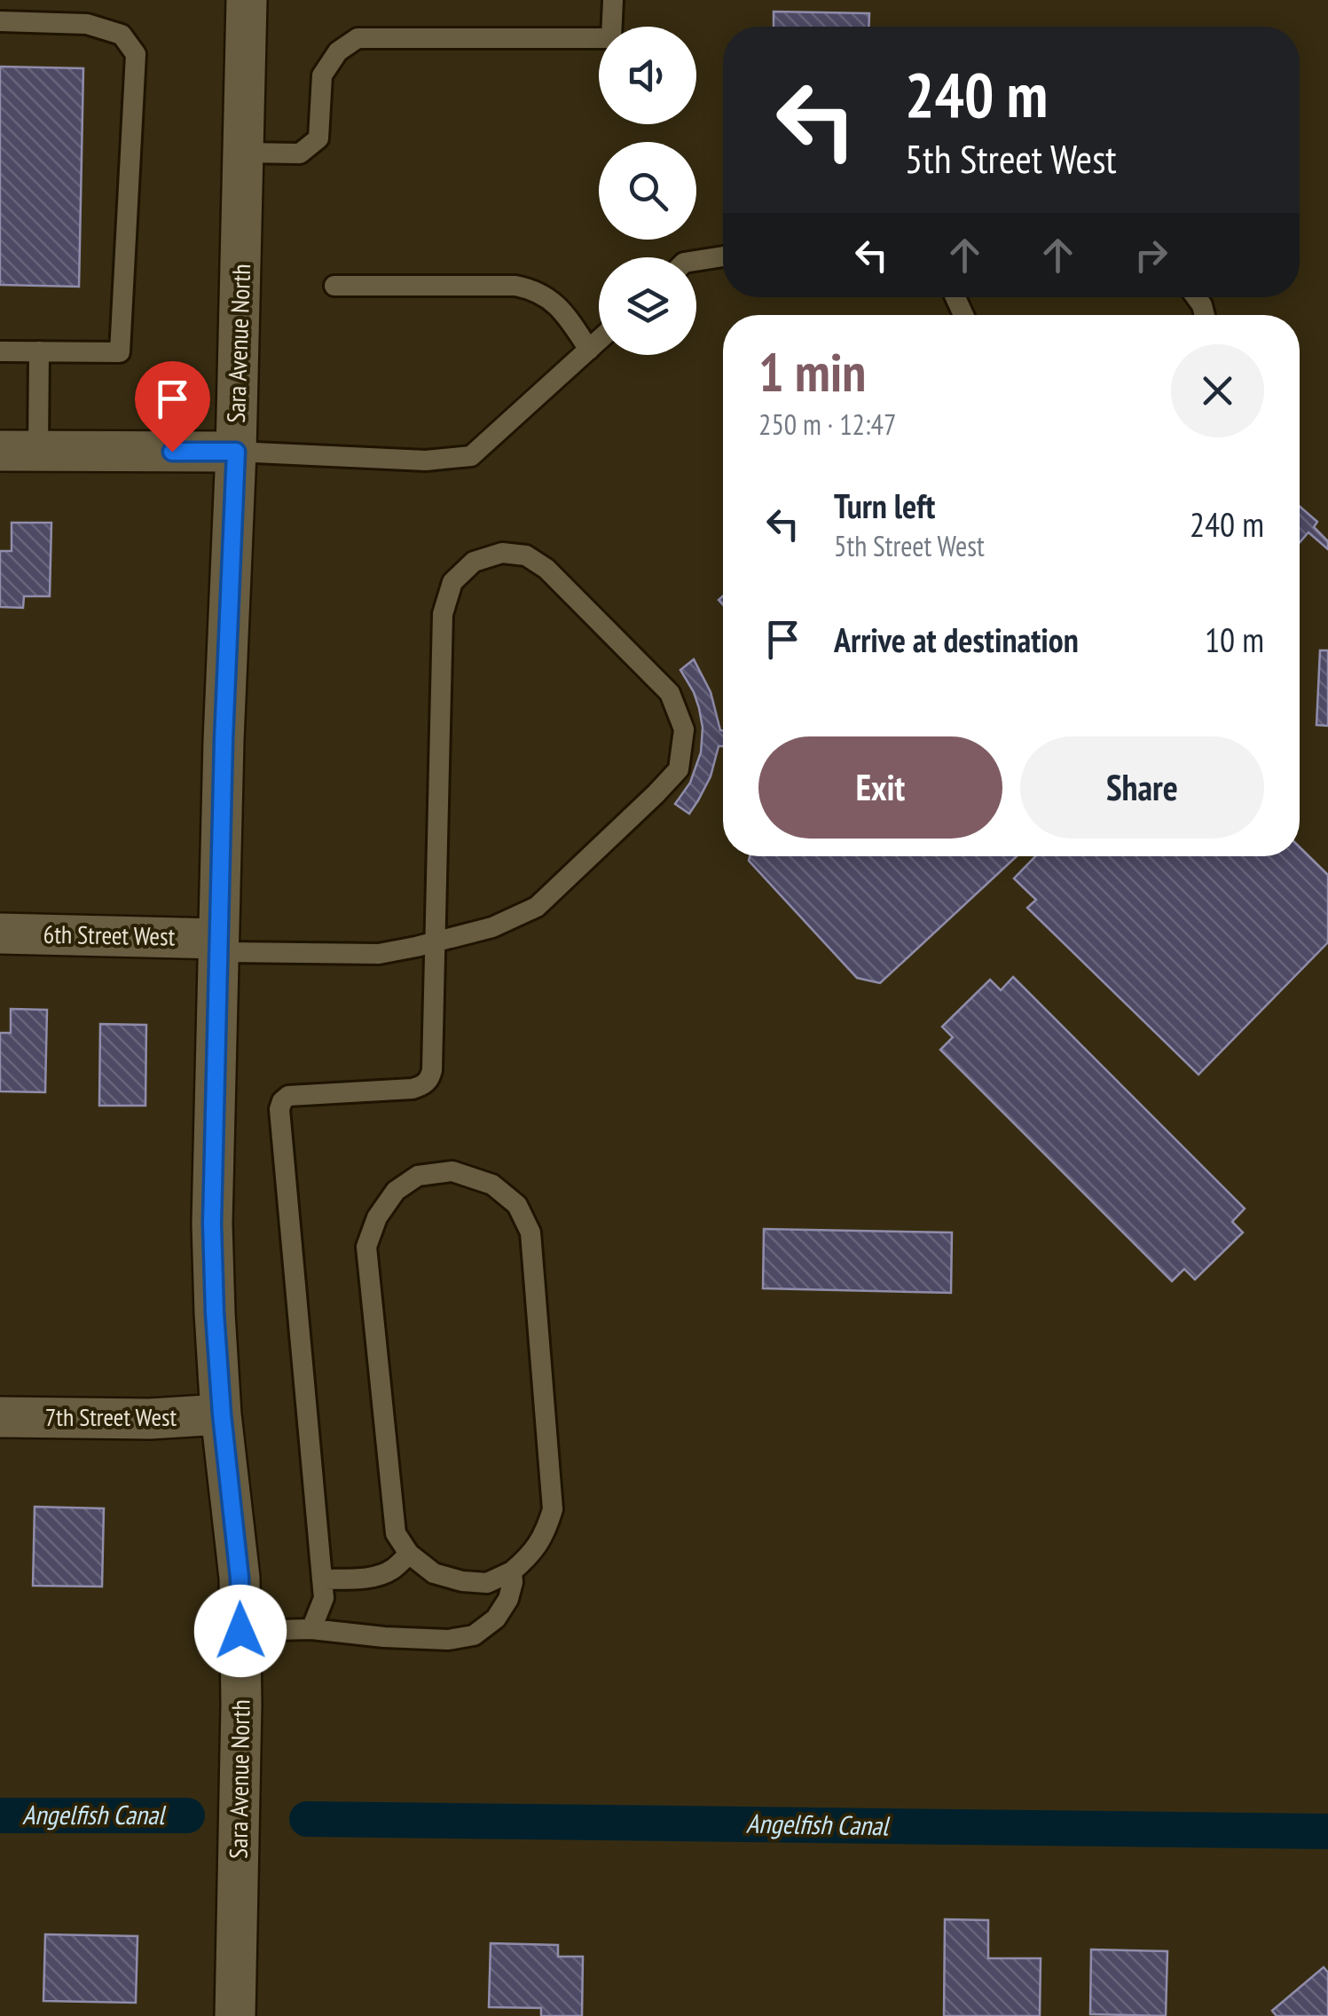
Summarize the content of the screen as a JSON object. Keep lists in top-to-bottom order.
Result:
{
  "streets": {
    "street": ["Sara Avenue North", "6th Street West", "7th Street West"]
  },
  "crossings": [
    ["Sara Avenue North", "6th Street West"],
    ["Sara Avenue North", "7th Street West"]
  ],
  "water": ["Angelfish Canal"],
  "page": {
    "turn": ["240 m", "5th Street West"],
    "heading": ["1 min", "250 m · 12:47"],
    "list": [
      {
        "name": "Turn left",
        "note": "5th Street West",
        "value": "240 m"
      },
      {
        "name": "Arrive at destination",
        "value": "10 m"
      }
    ],
    "buttons": ["Exit", "Share"]
  }
}
